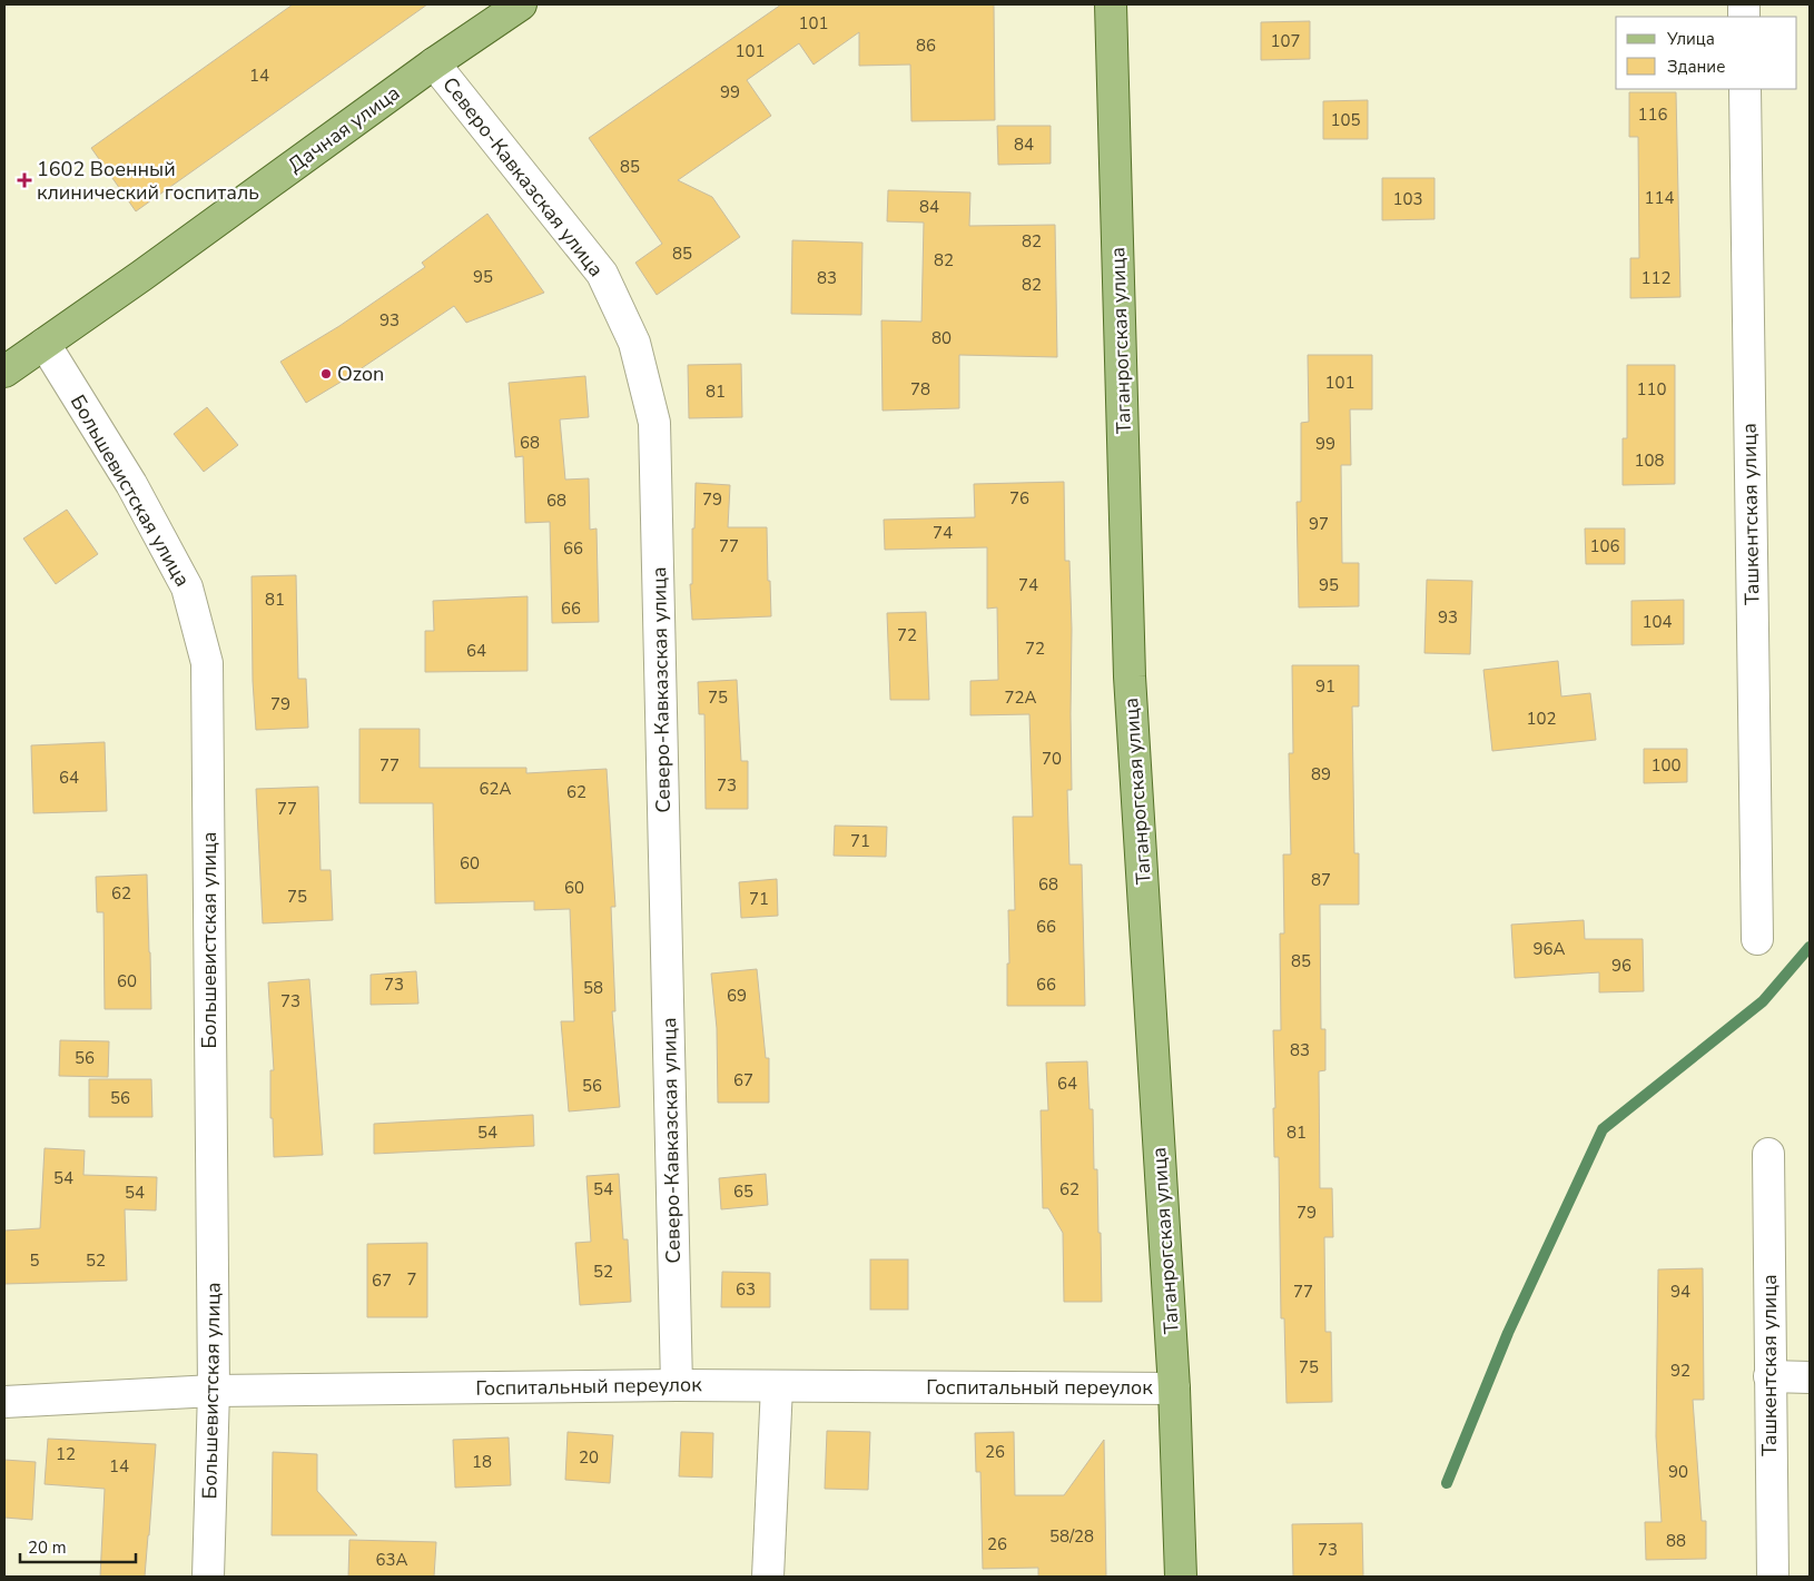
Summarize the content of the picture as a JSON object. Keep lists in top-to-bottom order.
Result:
{
  "streets": {
    "main road": ["Дачная улица", "Таганрогская улица"],
    "street": [
      "Северо-Кавказская улица",
      "Большевистская улица",
      "Ташкентская улица",
      "Госпитальный переулок"
    ]
  },
  "crossings": [
    ["Дачная улица", "Северо-Кавказская улица"],
    ["Дачная улица", "Большевистская улица"],
    ["Северо-Кавказская улица", "Госпитальный переулок"],
    ["Таганрогская улица", "Госпитальный переулок"],
    ["Большевистская улица", "Госпитальный переулок"]
  ],
  "places": {
    "health": ["1602 Военный клинический госпиталь"],
    "other": ["Ozon"]
  },
  "house_numbers": [
    "101",
    "107",
    "86",
    "101",
    "14",
    "99",
    "116",
    "105",
    "84",
    "85",
    "114",
    "103",
    "84",
    "82",
    "85",
    "82",
    "95",
    "83",
    "112",
    "82",
    "93",
    "80",
    "101",
    "78",
    "110",
    "81",
    "68",
    "99",
    "108",
    "76",
    "79",
    "68",
    "97",
    "74",
    "77",
    "106",
    "66",
    "74",
    "95",
    "81",
    "66",
    "93",
    "104",
    "72",
    "72",
    "64",
    "91",
    "75",
    "72А",
    "79",
    "102",
    "70",
    "77",
    "100",
    "89",
    "64",
    "73",
    "62А",
    "62",
    "77",
    "71",
    "60",
    "87",
    "68",
    "60",
    "62",
    "75",
    "71",
    "66",
    "96А",
    "85",
    "96",
    "60",
    "73",
    "66",
    "58",
    "69",
    "73",
    "83",
    "56",
    "67",
    "64",
    "56",
    "56",
    "54",
    "81",
    "54",
    "54",
    "62",
    "65",
    "54",
    "79",
    "5",
    "52",
    "52",
    "7",
    "67",
    "63",
    "77",
    "94",
    "75",
    "92",
    "26",
    "12",
    "20",
    "18",
    "14",
    "90",
    "58/28",
    "88",
    "26",
    "73",
    "63А"
  ],
  "legend": ["Улица", "Здание"],
  "scale_bar": "20 m"
}
